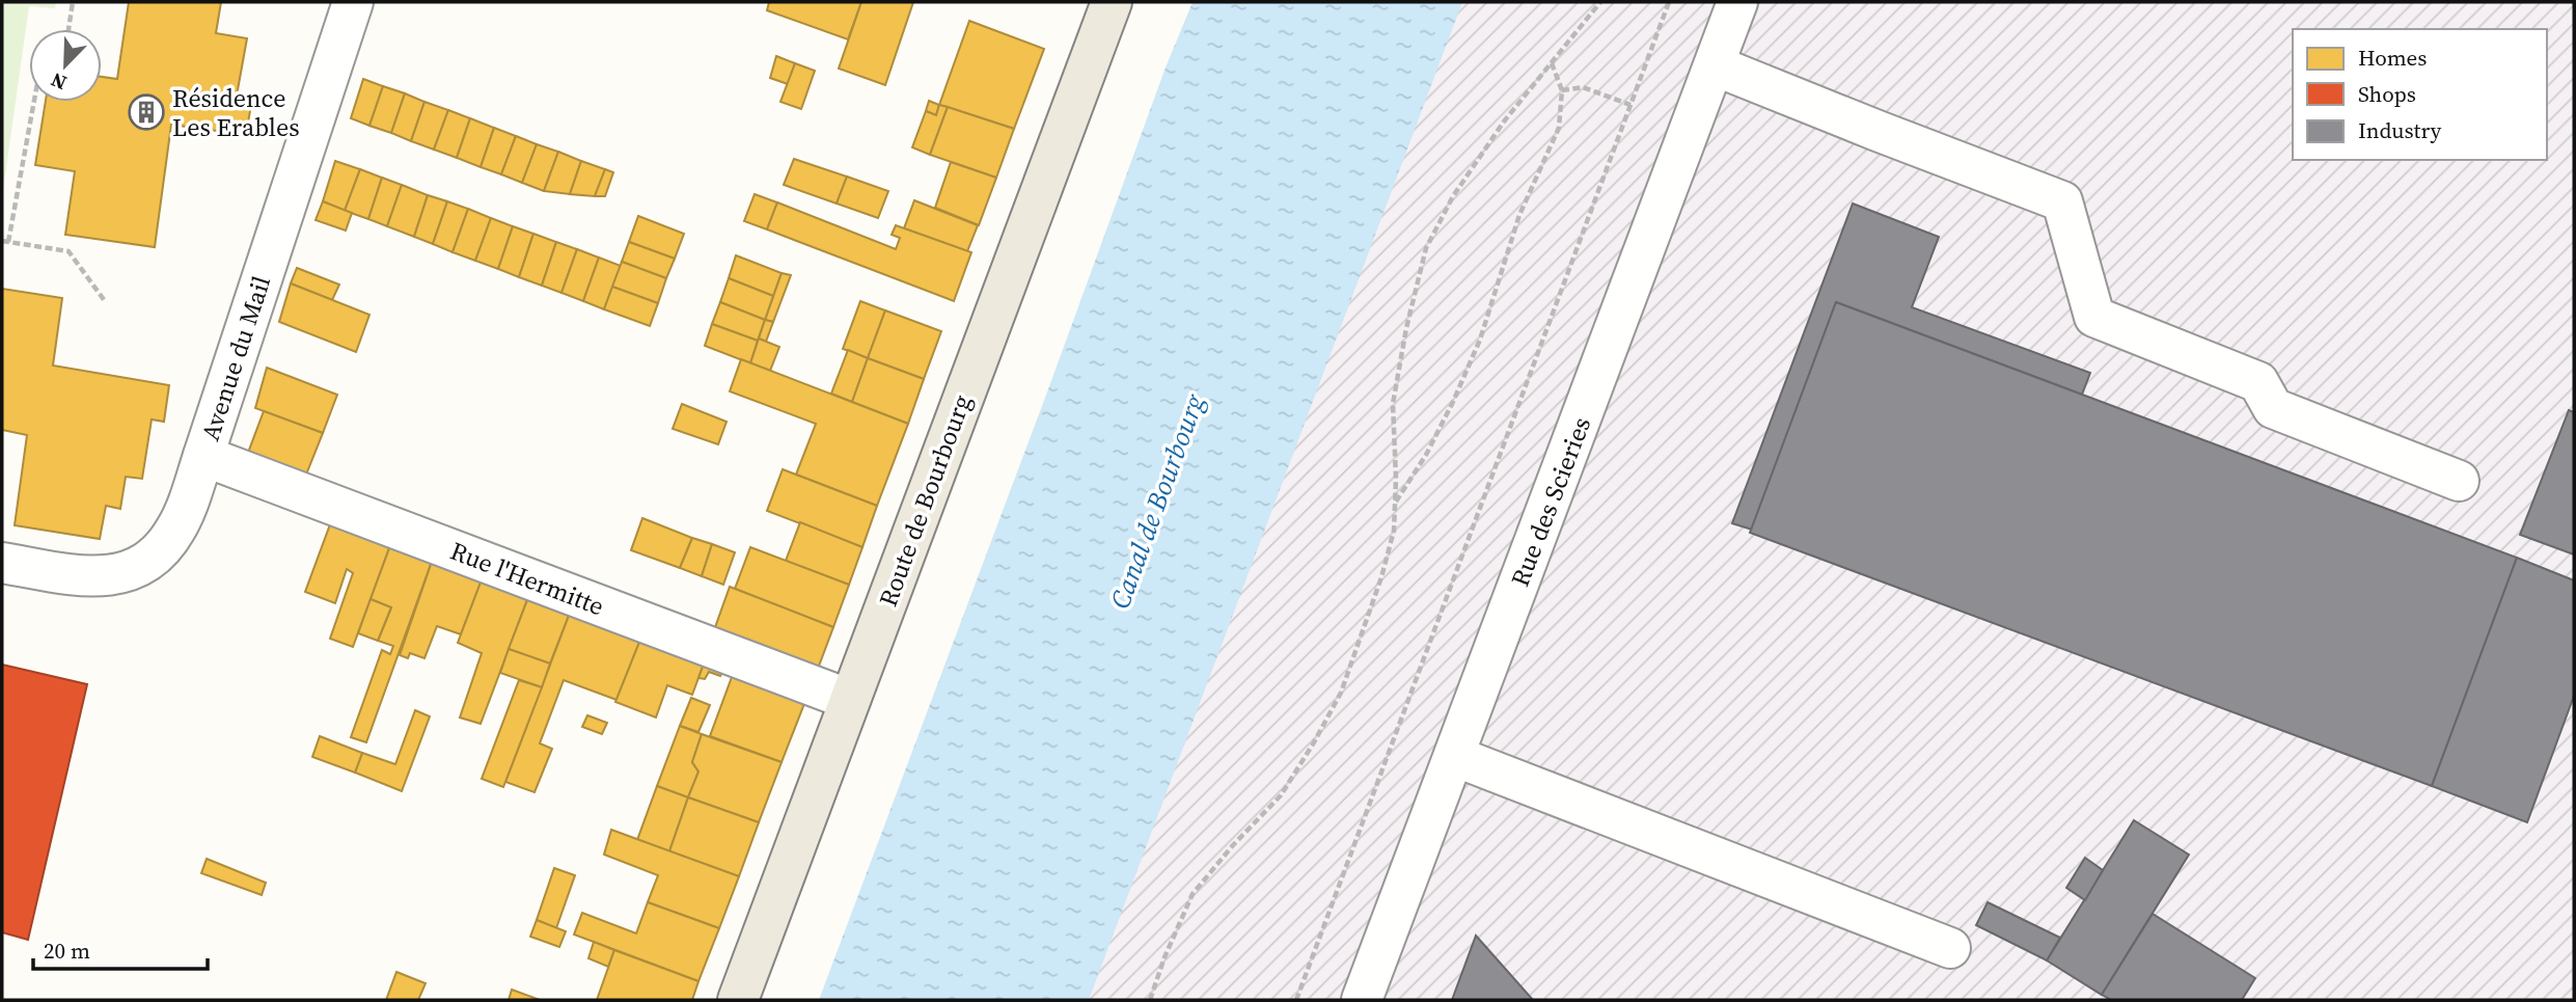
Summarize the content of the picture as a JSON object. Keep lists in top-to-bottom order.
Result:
{
  "streets": {
    "main road": ["Route de Bourbourg"],
    "street": ["Avenue du Mail", "Rue des Scieries", "Rue l'Hermitte"]
  },
  "crossings": [
    ["Avenue du Mail", "Rue l'Hermitte"],
    ["Route de Bourbourg", "Rue l'Hermitte"]
  ],
  "water": ["Canal de Bourbourg"],
  "places": {
    "building": ["Résidence Les Erables"]
  },
  "legend": ["Homes", "Shops", "Industry"],
  "scale_bar": "20 m",
  "north": "bottom left"
}
